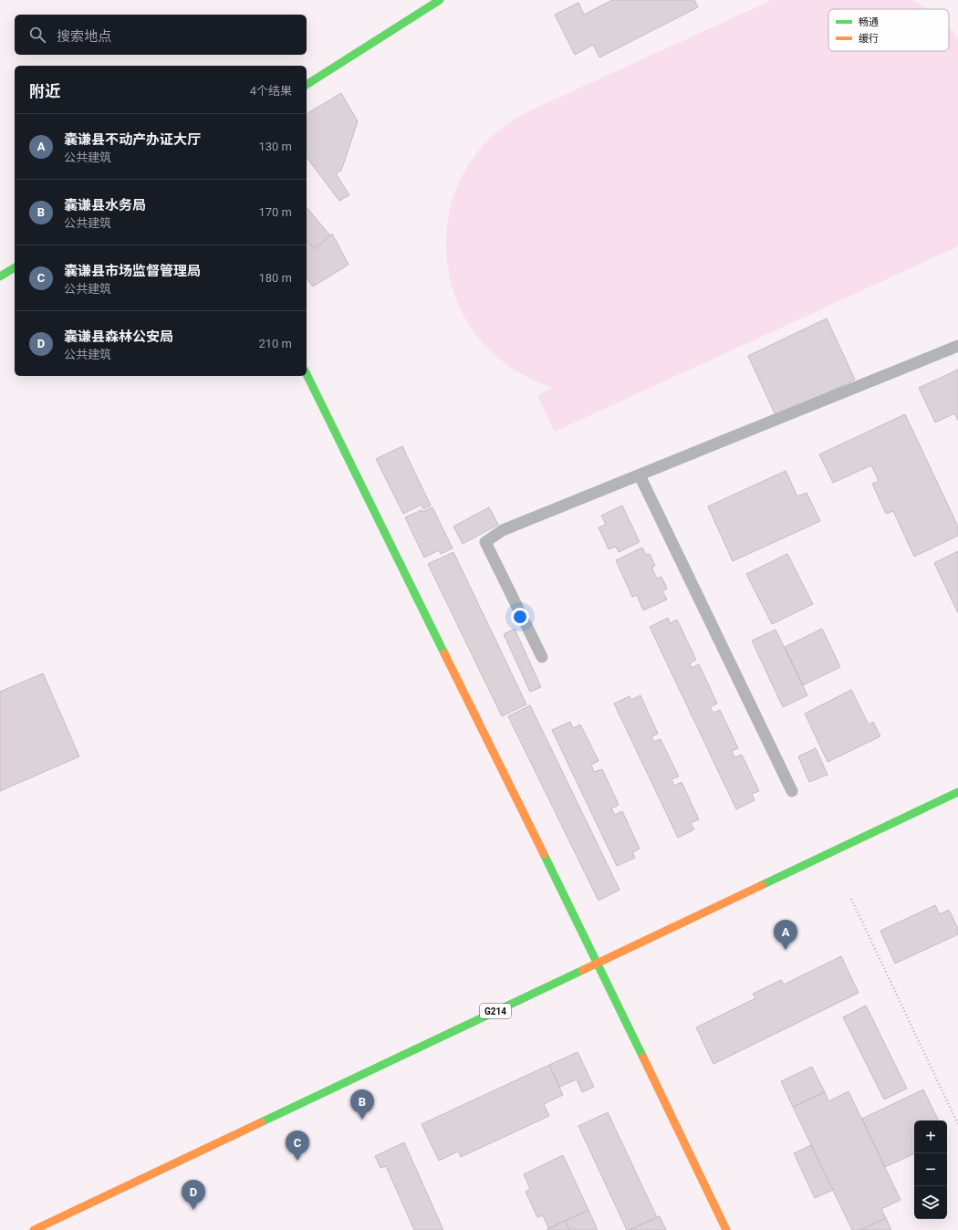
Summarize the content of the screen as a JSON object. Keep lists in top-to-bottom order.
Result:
{
  "streets": {
    "main road": ["G214"]
  },
  "legend": ["畅通", "缓行"],
  "page": {
    "search": "搜索地点",
    "heading": ["附近", "4个结果"],
    "list": [
      {
        "mark": "A",
        "name": "囊谦县不动产办证大厅",
        "note": "公共建筑",
        "value": "130 m"
      },
      {
        "mark": "B",
        "name": "囊谦县水务局",
        "note": "公共建筑",
        "value": "170 m"
      },
      {
        "mark": "C",
        "name": "囊谦县市场监督管理局",
        "note": "公共建筑",
        "value": "180 m"
      },
      {
        "mark": "D",
        "name": "囊谦县森林公安局",
        "note": "公共建筑",
        "value": "210 m"
      }
    ],
    "pins": [
      "A",
      "B",
      "C",
      "D"
    ],
    "map_buttons": ["+", "−"]
  }
}
